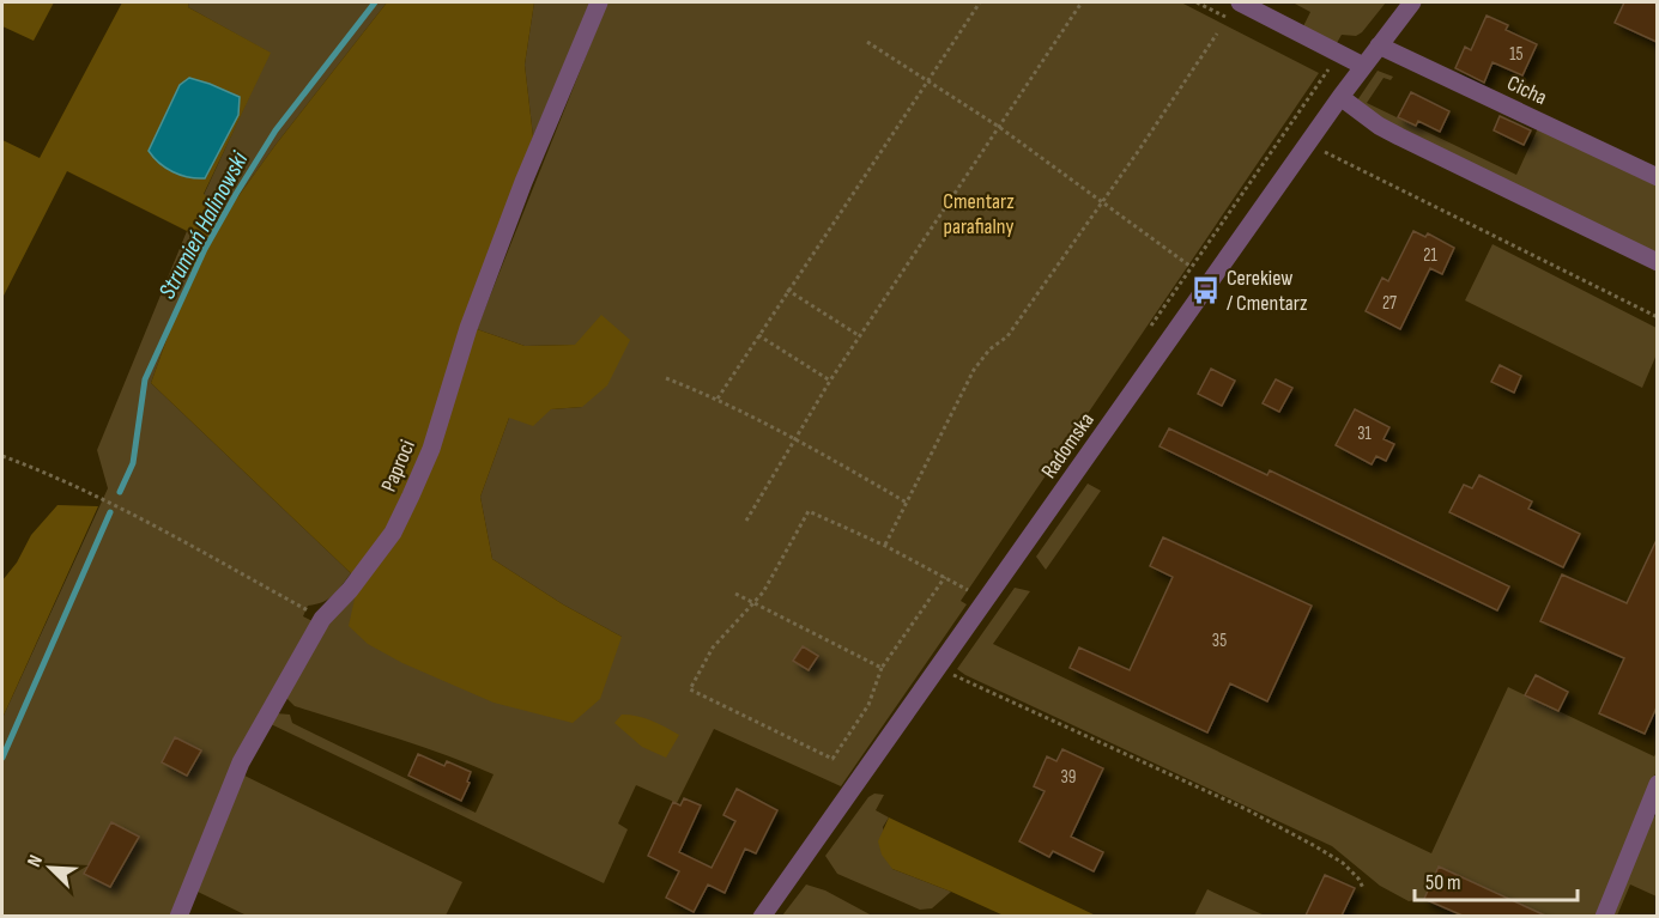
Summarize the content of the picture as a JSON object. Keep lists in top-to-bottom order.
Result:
{
  "streets": {
    "street": ["Cicha", "Radomska", "Paproci"]
  },
  "crossings": [
    ["Cicha", "Radomska"]
  ],
  "water": ["Strumień Halinowski"],
  "parks": ["Cmentarz parafialny"],
  "places": {
    "bus stop": ["Cerekiew / Cmentarz"]
  },
  "house_numbers": [
    "15",
    "21",
    "27",
    "31",
    "35",
    "39"
  ],
  "scale_bar": "50 m",
  "north": "top left"
}
